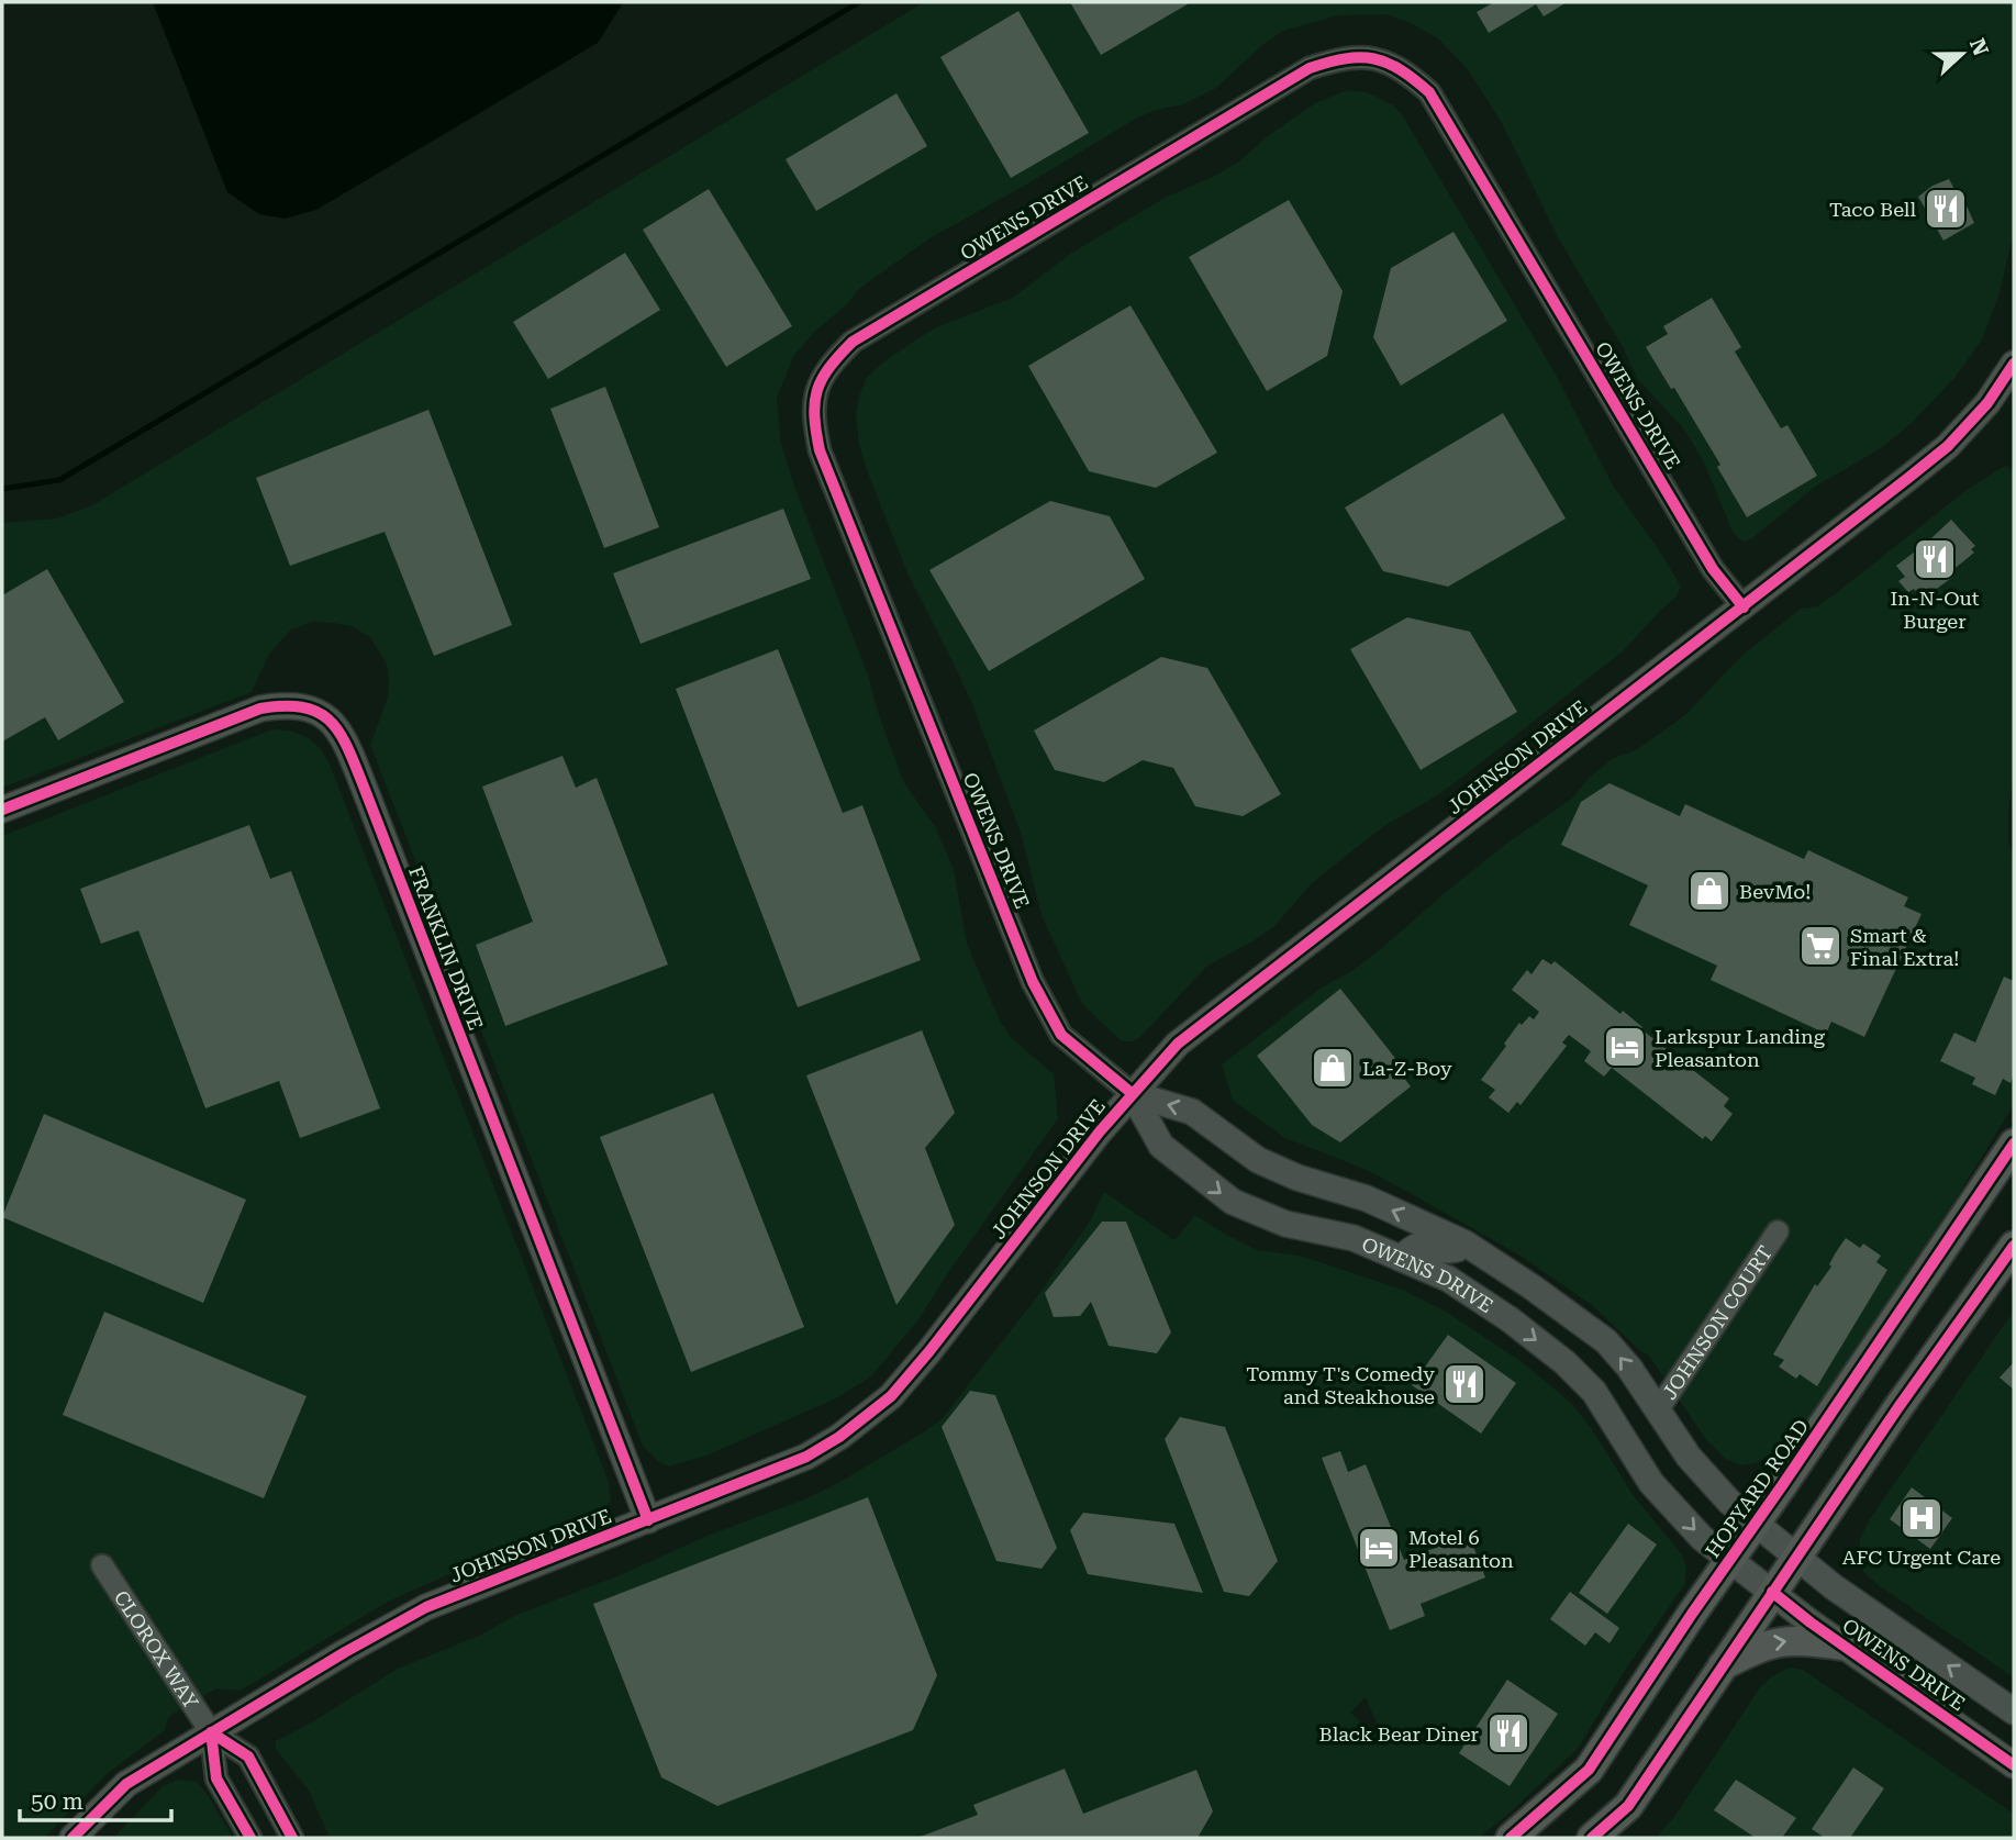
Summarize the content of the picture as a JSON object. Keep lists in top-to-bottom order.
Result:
{
  "streets": {
    "main road": ["HOPYARD ROAD"],
    "street": [
      "OWENS DRIVE",
      "JOHNSON DRIVE",
      "FRANKLIN DRIVE",
      "JOHNSON COURT",
      "CLOROX WAY"
    ]
  },
  "crossings": [
    ["OWENS DRIVE", "JOHNSON DRIVE"],
    ["OWENS DRIVE", "JOHNSON COURT"],
    ["OWENS DRIVE", "HOPYARD ROAD"],
    ["JOHNSON DRIVE", "FRANKLIN DRIVE"],
    ["JOHNSON DRIVE", "CLOROX WAY"]
  ],
  "places": {
    "restaurant": [
      "Taco Bell",
      "In-N-Out Burger",
      "Tommy T's Comedy and Steakhouse",
      "Black Bear Diner"
    ],
    "shop": ["BevMo!", "La-Z-Boy"],
    "supermarket": ["Smart & Final Extra!"],
    "hotel": ["Larkspur Landing Pleasanton", "Motel 6 Pleasanton"],
    "hospital": ["AFC Urgent Care"]
  },
  "scale_bar": "50 m",
  "north": "right"
}
